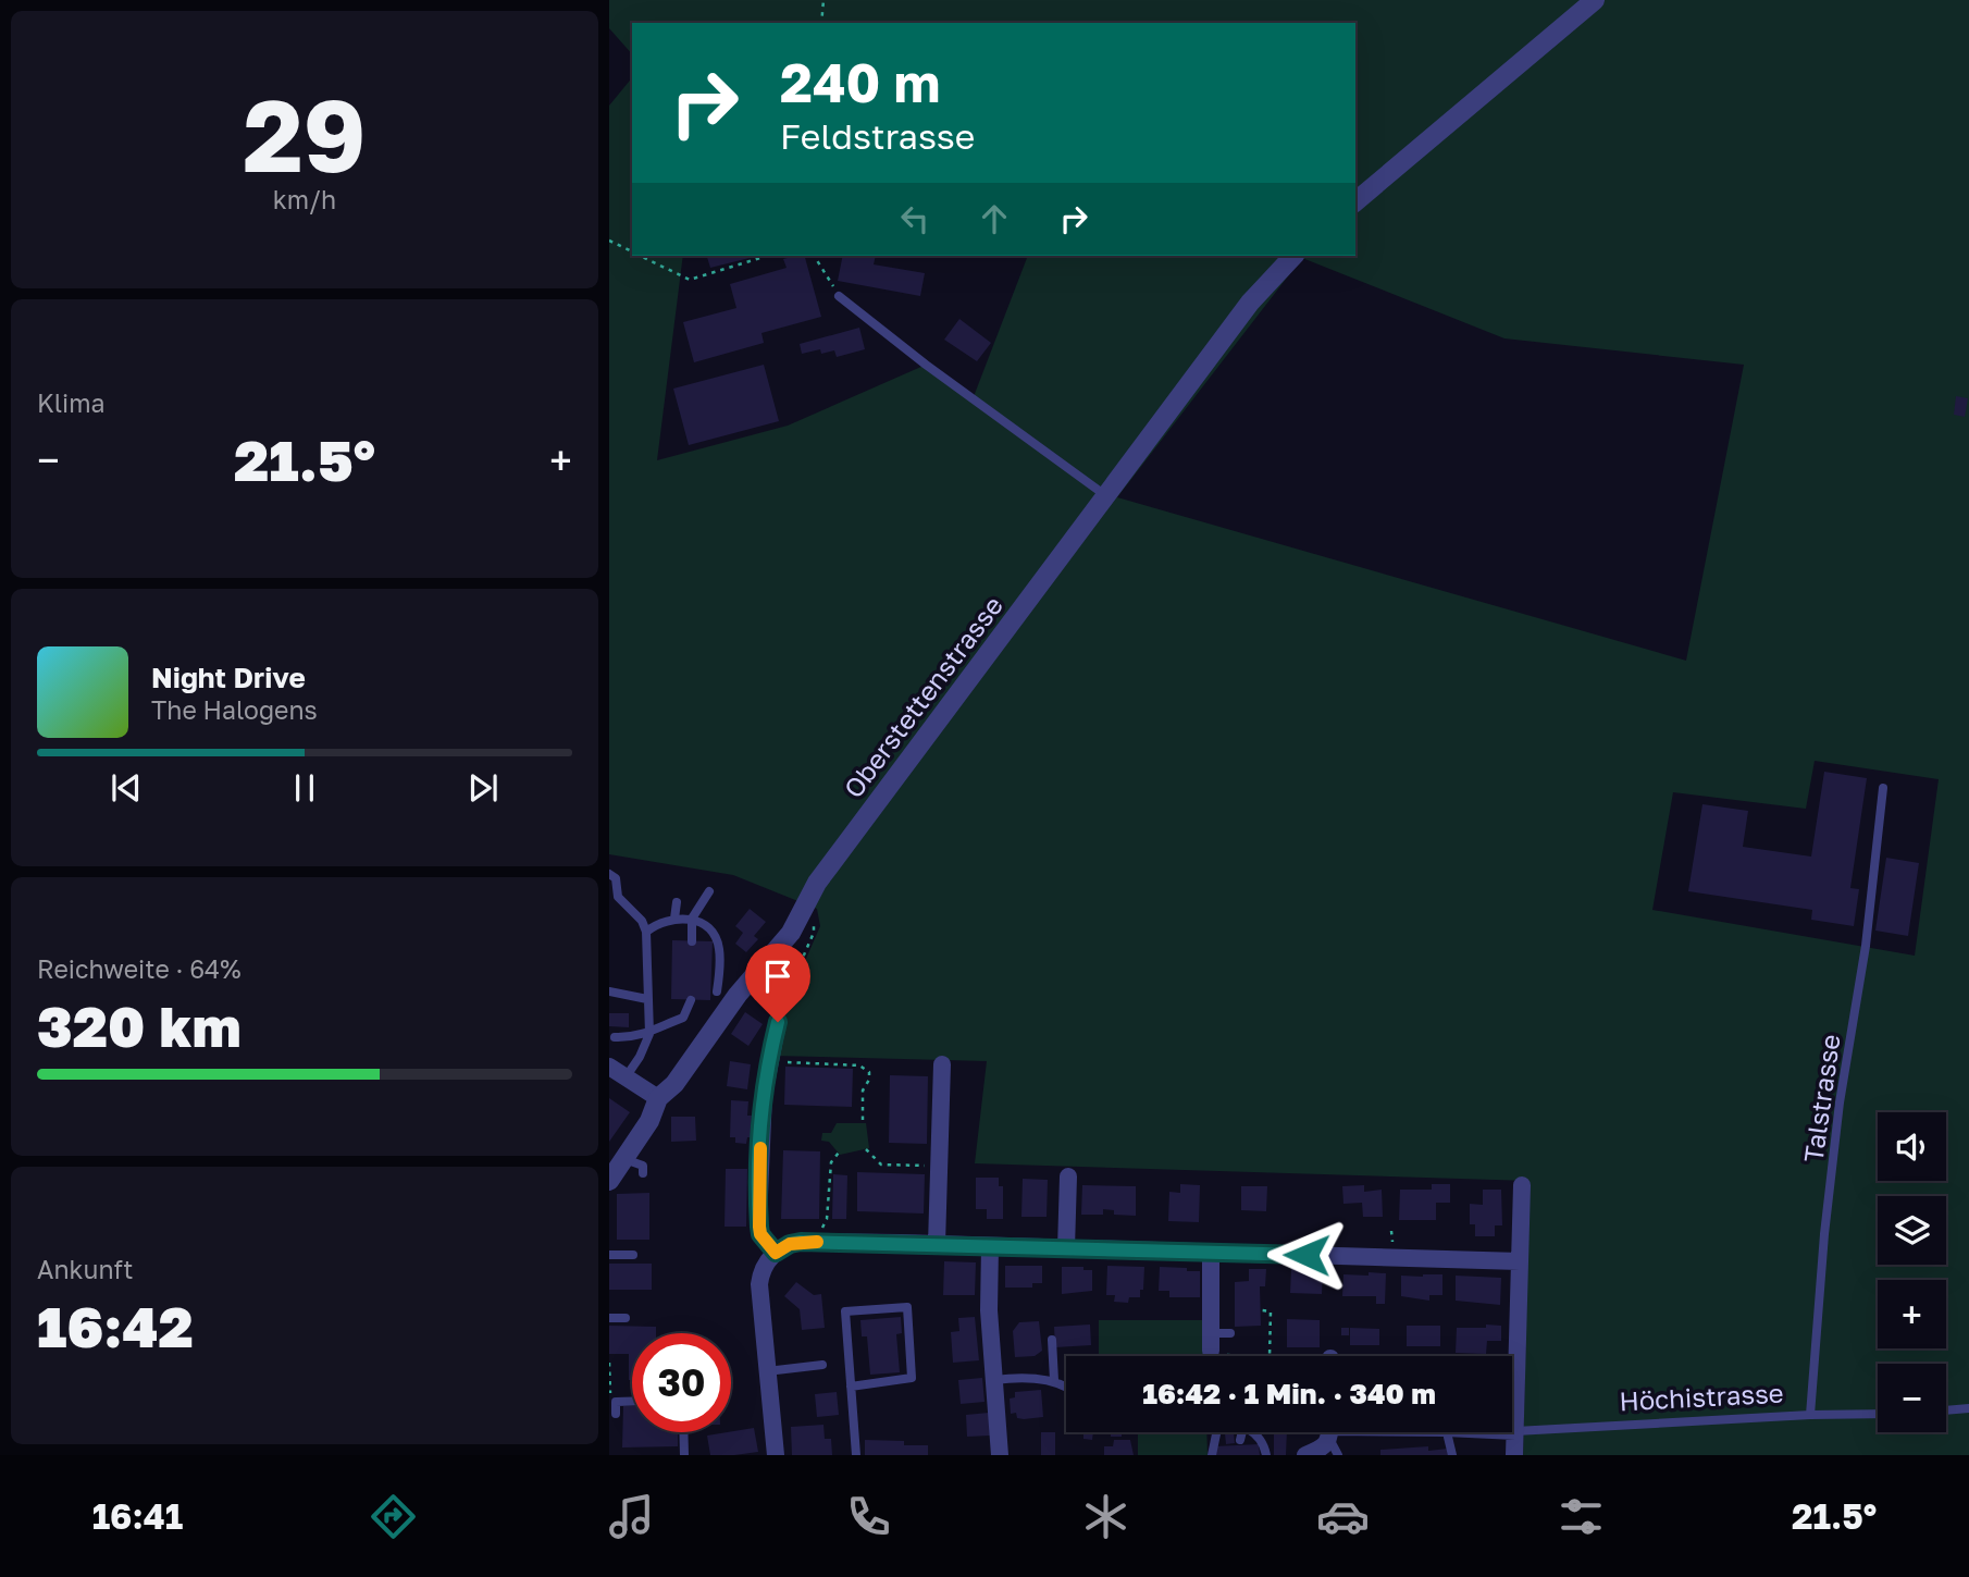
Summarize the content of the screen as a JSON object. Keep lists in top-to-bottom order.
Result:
{
  "streets": {
    "street": ["Oberstettenstrasse"],
    "lane": ["Talstrasse", "Höchistrasse"]
  },
  "crossings": [
    ["Talstrasse", "Höchistrasse"]
  ],
  "page": {
    "tile": [
      ["29", "km/h"],
      "Klima",
      ["Reichweite · 64%", "320 km"],
      ["Ankunft", "16:42"]
    ],
    "turn": ["240 m", "Feldstrasse"],
    "heat": ["−", "21.5°", "+"],
    "song": ["Night Drive", "The Halogens"],
    "map_buttons": ["+", "−"],
    "limit": "30",
    "trip": "16:42 · 1 Min. · 340 m",
    "tabs": ["16:41", "21.5°"]
  }
}
